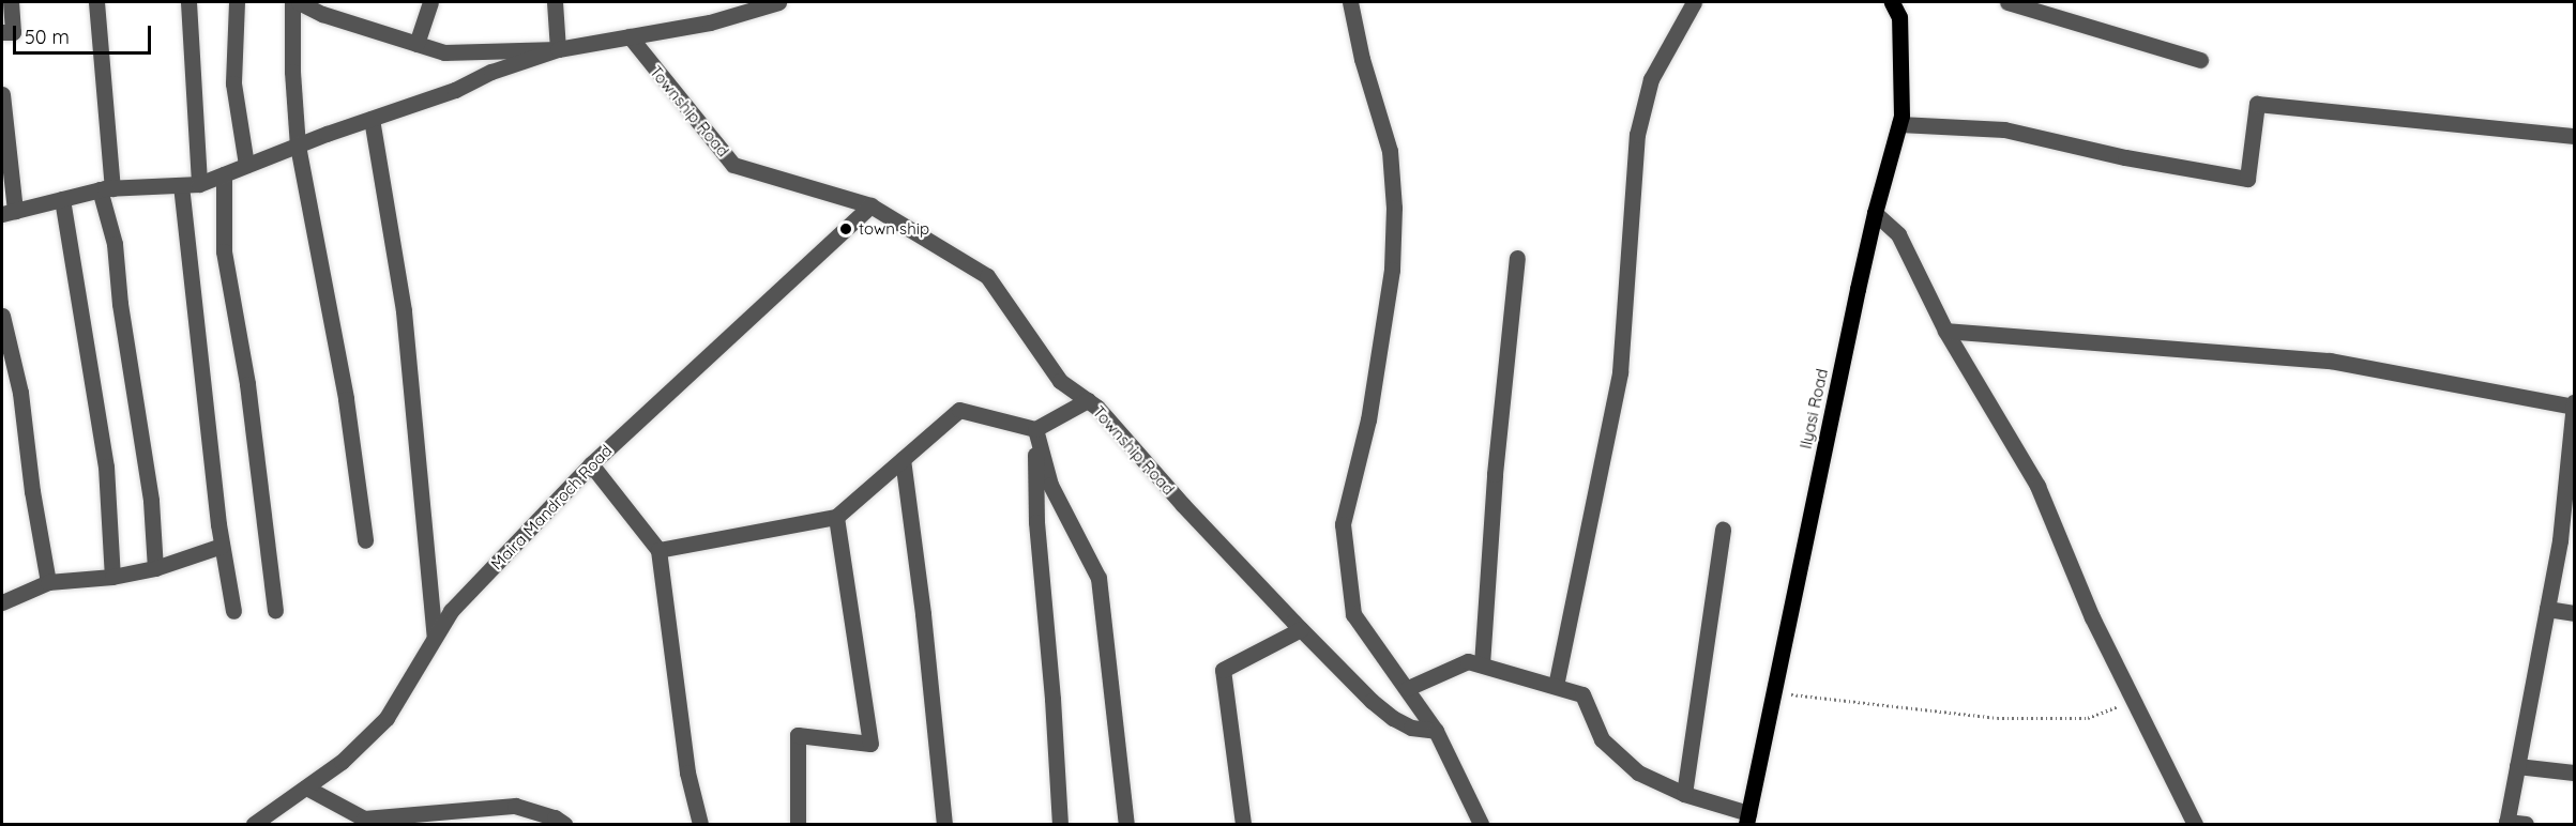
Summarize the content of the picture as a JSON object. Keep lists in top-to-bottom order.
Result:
{
  "streets": {
    "main road": ["Ilyasi Road"],
    "street": ["Township Road", "Maira Mandroch Road"]
  },
  "crossings": [
    ["Township Road", "Maira Mandroch Road"]
  ],
  "places": ["town ship"],
  "scale_bar": "50 m"
}
